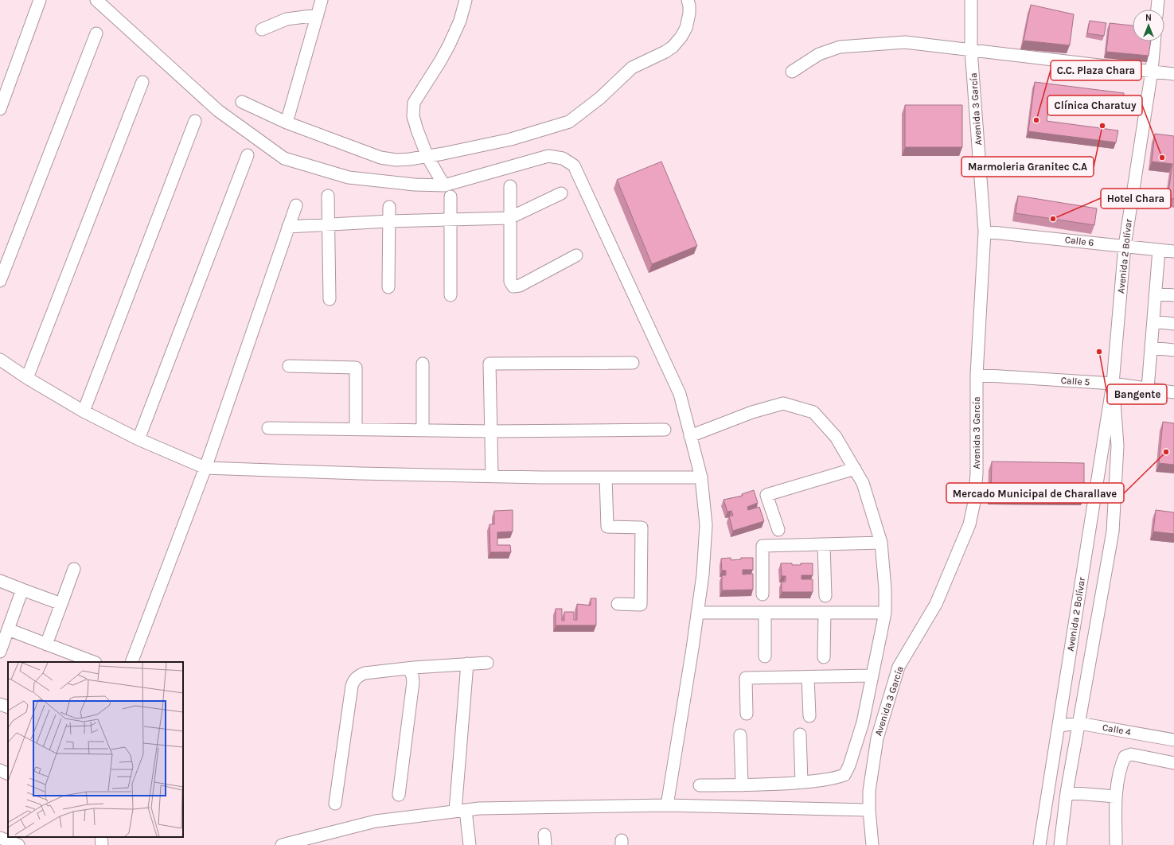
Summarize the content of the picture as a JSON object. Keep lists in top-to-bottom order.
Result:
{
  "streets": {
    "street": [
      "Avenida 3 García",
      "Calle 6",
      "Avenida 2 Bolívar",
      "Calle 5",
      "Calle 4"
    ]
  },
  "crossings": [
    ["Avenida 3 García", "Calle 6"],
    ["Avenida 3 García", "Calle 5"],
    ["Calle 6", "Avenida 2 Bolívar"],
    ["Avenida 2 Bolívar", "Calle 5"],
    ["Avenida 2 Bolívar", "Calle 4"]
  ],
  "places": [
    "C.C. Plaza Chara",
    "Marmoleria Granitec C.A",
    "Clínica Charatuy",
    "Hotel Chara",
    "Bangente",
    "Mercado Municipal de Charallave"
  ],
  "north": "top"
}
